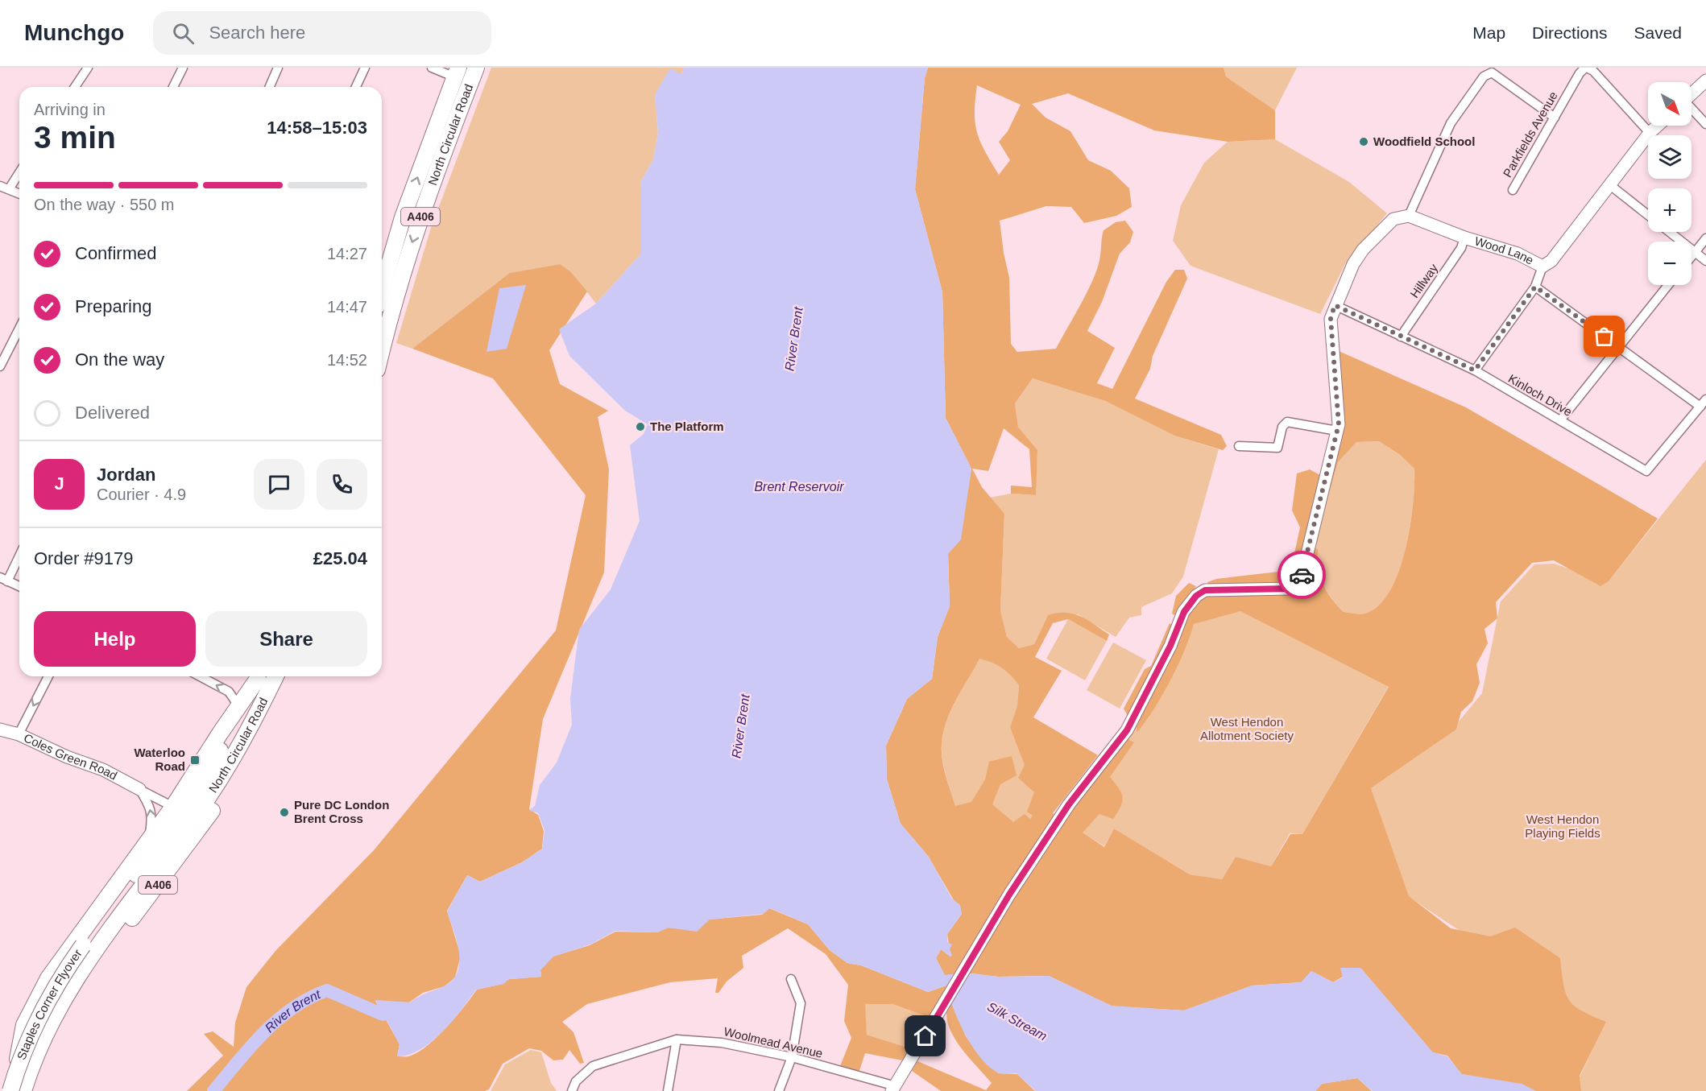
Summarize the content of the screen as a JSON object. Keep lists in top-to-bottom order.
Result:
{
  "streets": {
    "highway": ["North Circular Road", "A406", "Staples Corner Flyover"],
    "street": [
      "Parkfields Avenue",
      "Wood Lane",
      "Hillway",
      "Kinloch Drive",
      "Coles Green Road",
      "Woolmead Avenue"
    ]
  },
  "crossings": [
    ["Parkfields Avenue", "Wood Lane"],
    ["North Circular Road", "A406"],
    ["North Circular Road", "Coles Green Road"],
    ["North Circular Road", "Staples Corner Flyover"],
    ["A406", "Coles Green Road"],
    ["A406", "Staples Corner Flyover"],
    ["Wood Lane", "Hillway"],
    ["Hillway", "Kinloch Drive"],
    ["Coles Green Road", "Staples Corner Flyover"]
  ],
  "water": ["River Brent", "Brent Reservoir", "Silk Stream"],
  "parks": ["West Hendon Allotment Society", "West Hendon Playing Fields"],
  "places": {
    "other": ["Woodfield School", "The Platform", "Pure DC London Brent Cross"],
    "transit": ["Waterloo Road"]
  },
  "north": "bottom right",
  "page": {
    "header": "Munchgo",
    "search": "Search here",
    "nav": ["Map", "Directions", "Saved"],
    "map_buttons": ["+", "−"],
    "heading": ["3 min", "Arriving in", "14:58–15:03"],
    "panel": [
      "Jordan",
      "Courier · 4.9",
      "Order #9179",
      "£25.04"
    ],
    "bar": "On the way · 550 m",
    "list": [
      ["Confirmed", "14:27"],
      ["Preparing", "14:47"],
      ["On the way", "14:52"],
      "Delivered"
    ],
    "round": "J",
    "buttons": ["Help", "Share"]
  }
}
